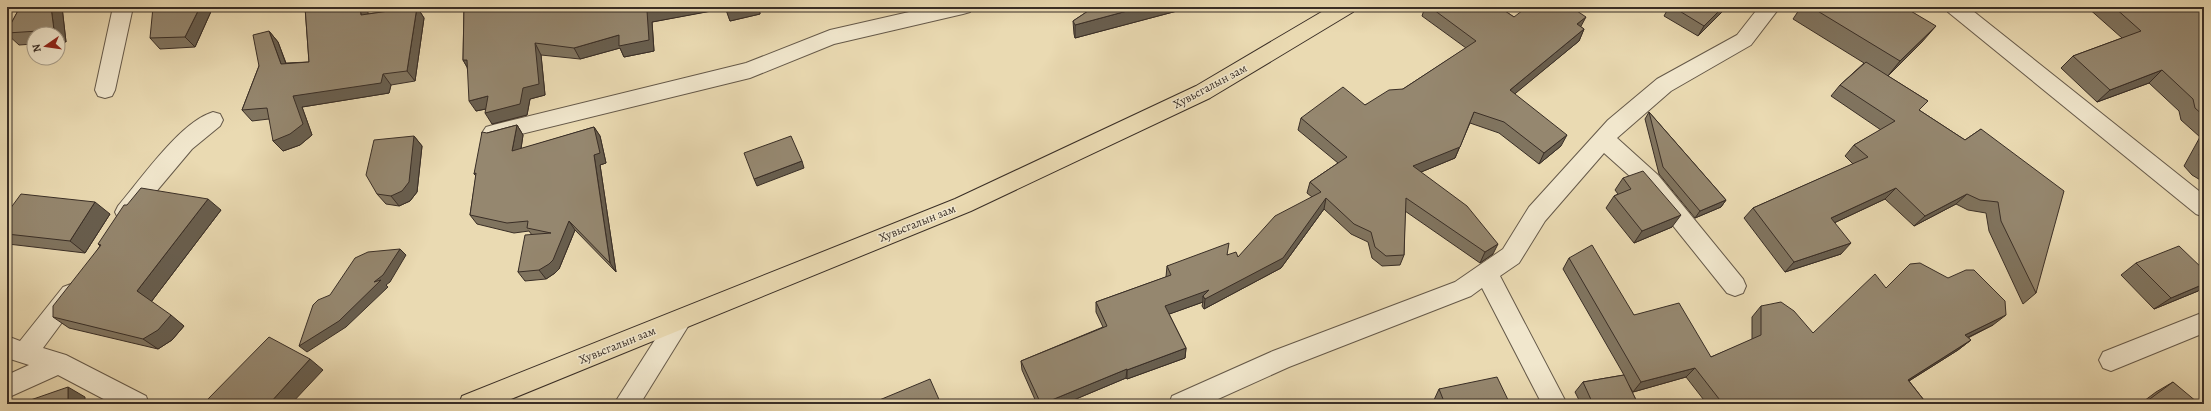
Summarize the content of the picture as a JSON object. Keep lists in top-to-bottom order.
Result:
{
  "streets": {
    "main road": ["Хувьсгалын зам"]
  },
  "north": "left"
}
